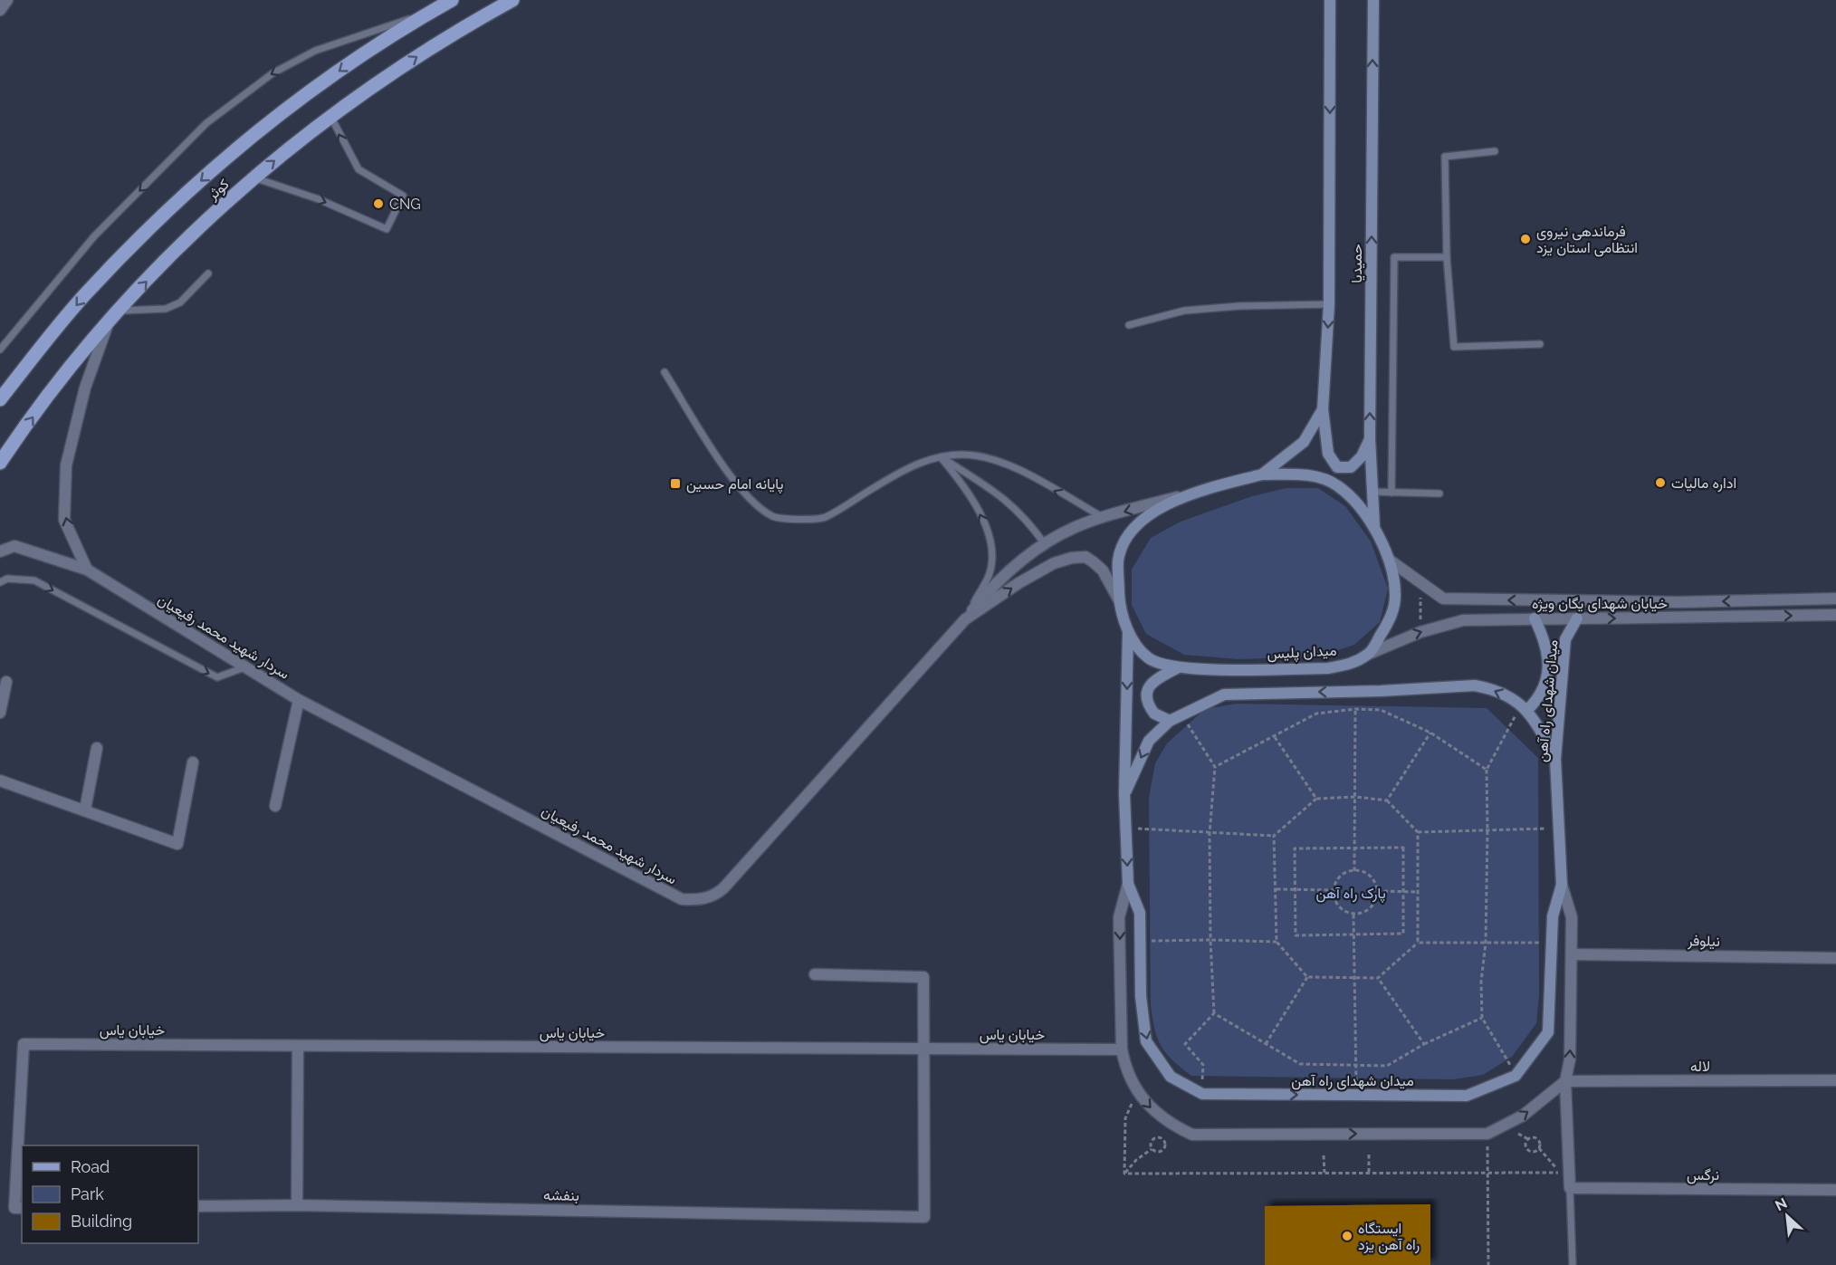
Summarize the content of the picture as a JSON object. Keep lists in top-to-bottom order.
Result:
{
  "streets": {
    "main road": [
      "کوثر",
      "حمیدیا",
      "میدان پلیس",
      "میدان شهدای راه آهن"
    ],
    "street": [
      "خیابان شهدای یگان ویژه",
      "سردار شهید محمد رفیعیان",
      "نیلوفر",
      "خیابان یاس",
      "لاله",
      "نرگس",
      "بنفشه"
    ]
  },
  "crossings": [
    ["حمیدیا", "میدان پلیس"],
    ["خیابان شهدای یگان ویژه", "میدان پلیس"],
    ["خیابان شهدای یگان ویژه", "میدان شهدای راه آهن"],
    ["سردار شهید محمد رفیعیان", "میدان پلیس"],
    ["میدان پلیس", "میدان شهدای راه آهن"],
    ["خیابان یاس", "بنفشه"]
  ],
  "parks": ["پارک راه آهن"],
  "places": {
    "other": [
      "CNG",
      "فرماندهی نیروی انتظامی استان یزد",
      "اداره مالیات",
      "ایستگاه راه آهن یزد"
    ],
    "transit": ["پایانه امام حسین"]
  },
  "legend": ["Road", "Park", "Building"],
  "north": "top left"
}
